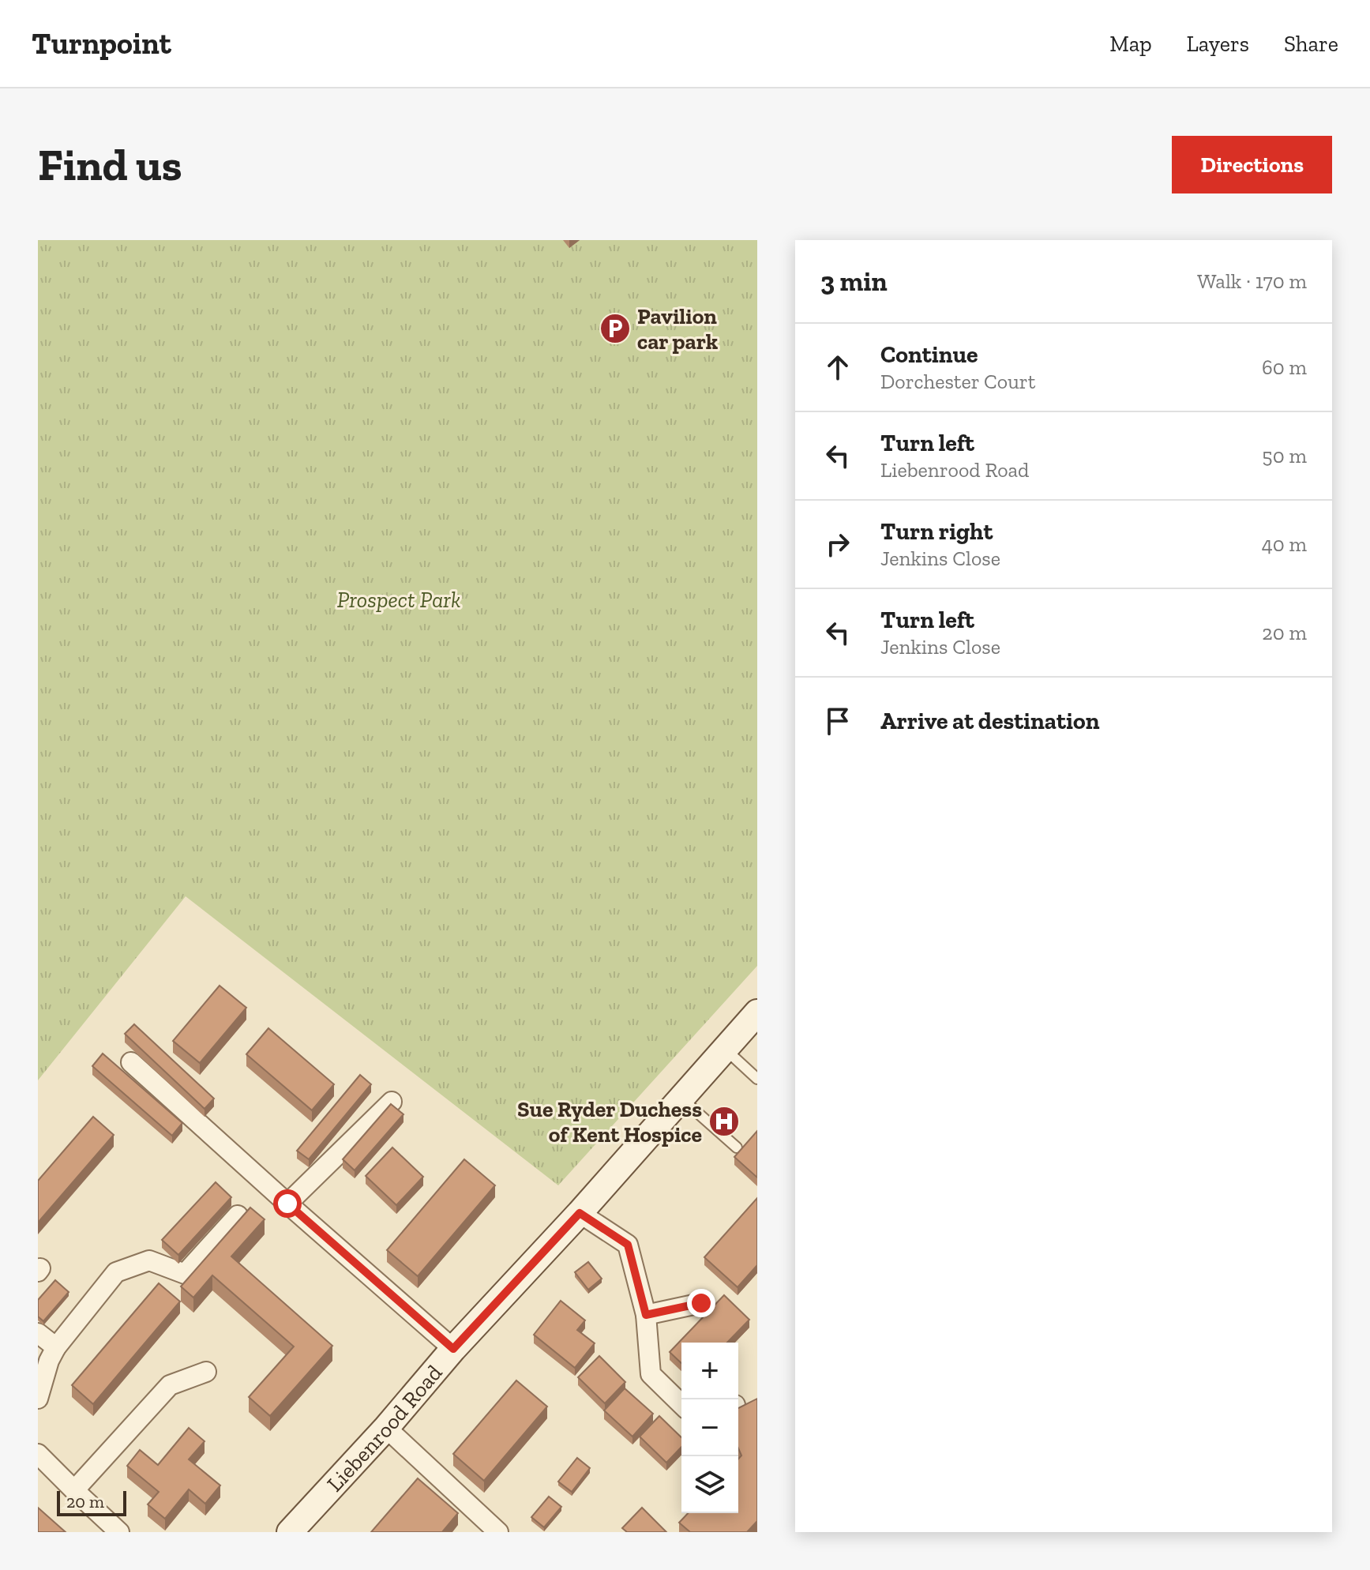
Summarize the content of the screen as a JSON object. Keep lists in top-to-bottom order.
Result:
{
  "streets": {
    "street": ["Liebenrood Road"]
  },
  "parks": ["Prospect Park"],
  "places": {
    "parking": ["Pavilion car park"],
    "hospital": ["Sue Ryder Duchess of Kent Hospice"]
  },
  "scale_bar": "20 m",
  "page": {
    "header": "Turnpoint",
    "nav": ["Map", "Layers", "Share"],
    "buttons": "Directions",
    "title": "Find us",
    "heading": ["3 min", "Walk · 170 m"],
    "list": [
      ["Continue", "Dorchester Court", "60 m"],
      ["Turn left", "Liebenrood Road", "50 m"],
      ["Turn right", "Jenkins Close", "40 m"],
      ["Turn left", "Jenkins Close", "20 m"],
      "Arrive at destination"
    ],
    "map_buttons": ["+", "−"],
    "scale": "20 m"
  }
}
